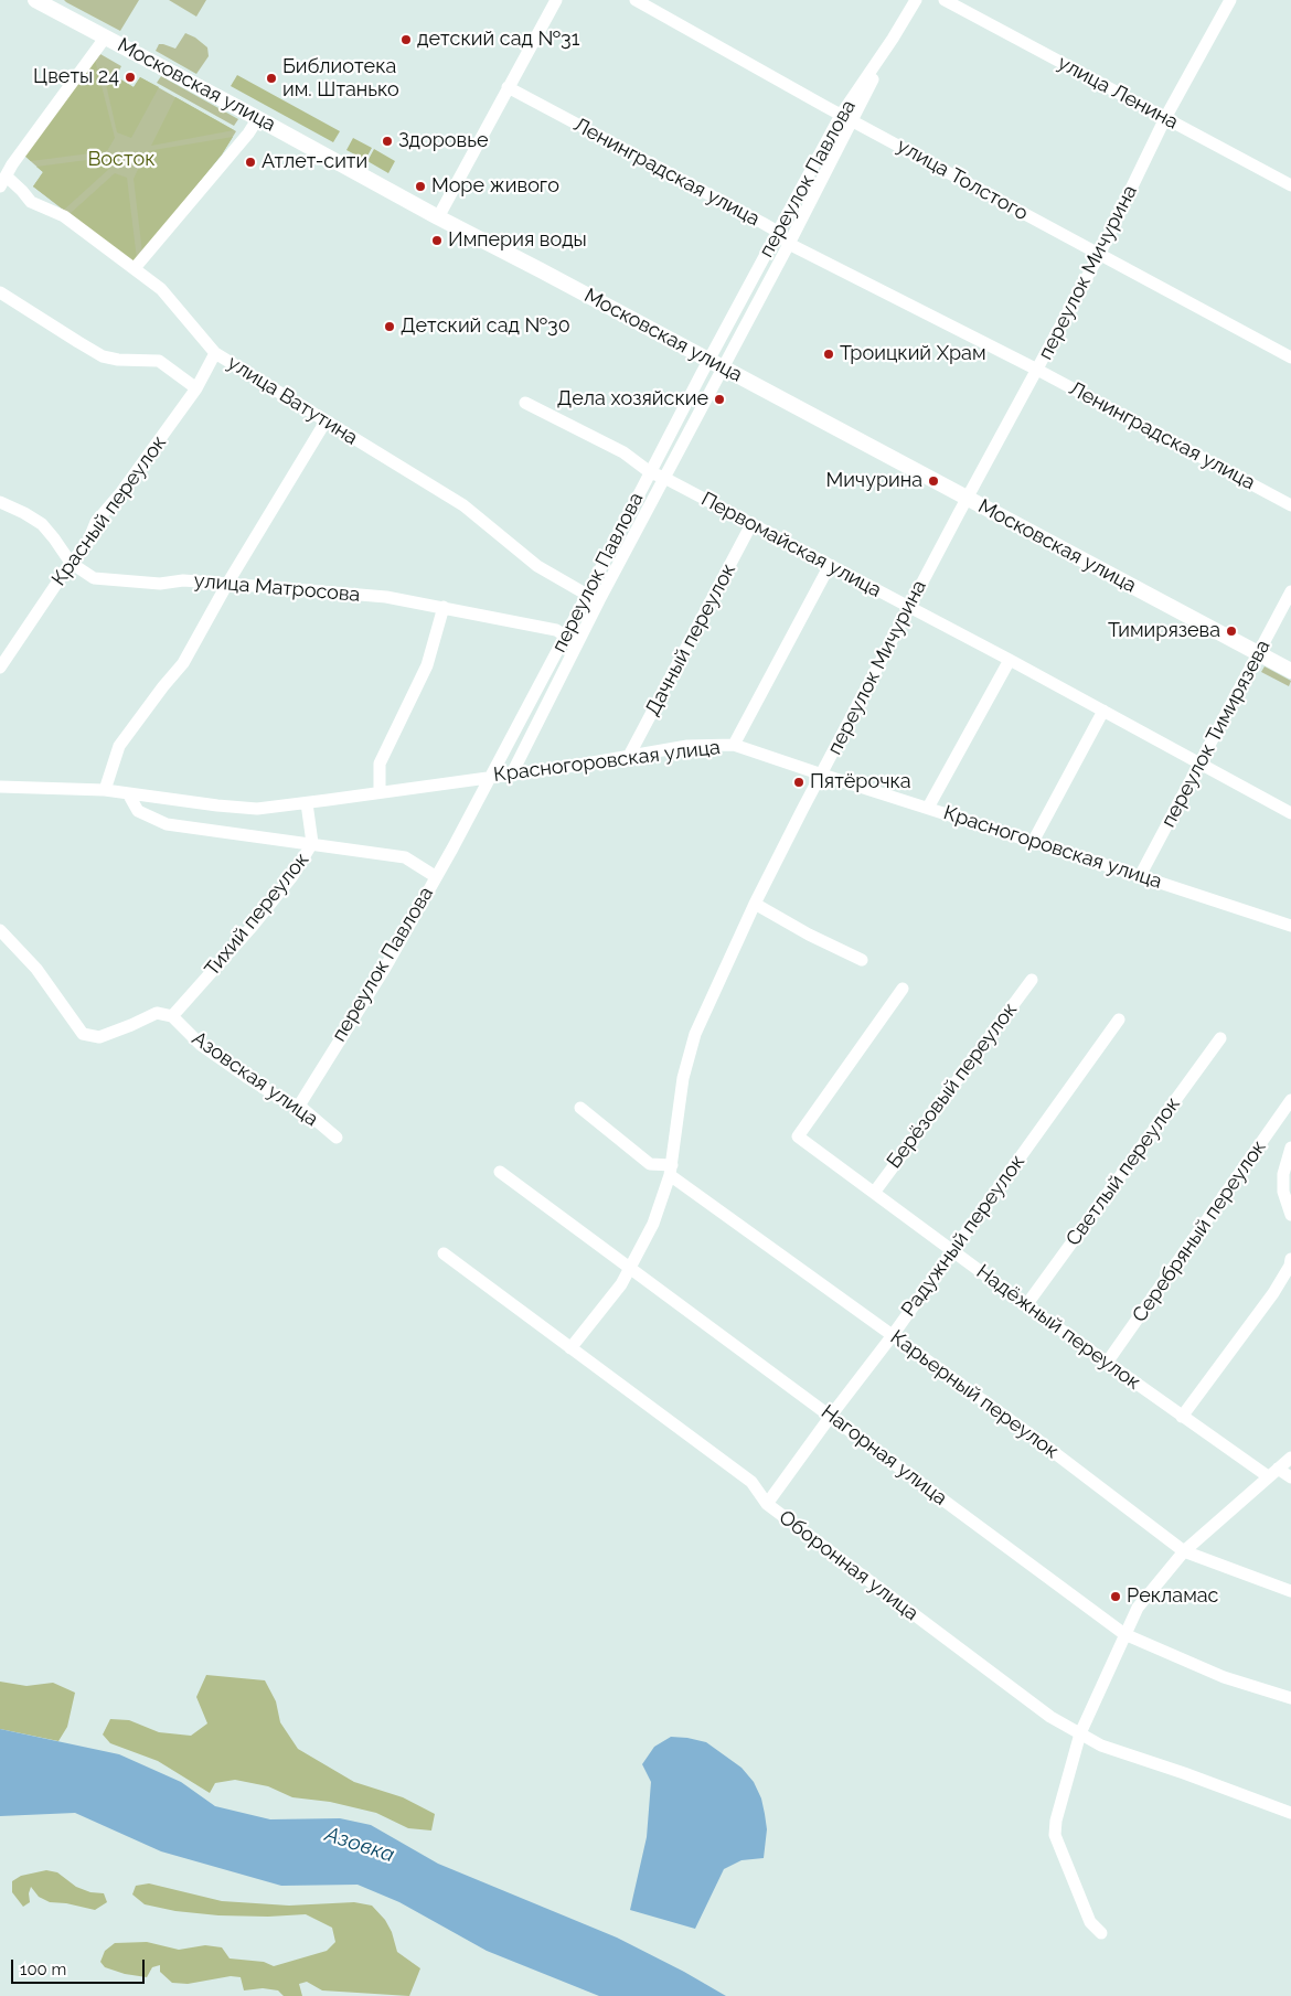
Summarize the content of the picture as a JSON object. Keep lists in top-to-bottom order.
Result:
{
  "streets": {
    "main road": ["Московская улица"],
    "street": [
      "улица Ленина",
      "Ленинградская улица",
      "переулок Павлова",
      "улица Толстого",
      "переулок Мичурина",
      "улица Ватутина",
      "Красный переулок",
      "Первомайская улица",
      "улица Матросова",
      "Дачный переулок",
      "переулок Тимирязева",
      "Красногоровская улица",
      "Тихий переулок",
      "Азовская улица",
      "Берёзовый переулок",
      "Светлый переулок",
      "Серебряный переулок",
      "Радужный переулок",
      "Надёжный переулок",
      "Карьерный переулок",
      "Нагорная улица",
      "Оборонная улица"
    ]
  },
  "crossings": [
    ["Московская улица", "переулок Павлова"],
    ["Московская улица", "переулок Мичурина"],
    ["Московская улица", "переулок Тимирязева"],
    ["улица Ленина", "переулок Мичурина"],
    ["Ленинградская улица", "переулок Павлова"],
    ["Ленинградская улица", "переулок Мичурина"],
    ["переулок Павлова", "улица Толстого"],
    ["переулок Павлова", "улица Ватутина"],
    ["переулок Павлова", "Первомайская улица"],
    ["переулок Павлова", "улица Матросова"],
    ["переулок Павлова", "Красногоровская улица"],
    ["переулок Павлова", "Азовская улица"],
    ["улица Толстого", "переулок Мичурина"],
    ["переулок Мичурина", "Первомайская улица"],
    ["переулок Мичурина", "Красногоровская улица"],
    ["переулок Мичурина", "Карьерный переулок"],
    ["переулок Мичурина", "Нагорная улица"],
    ["переулок Мичурина", "Оборонная улица"],
    ["улица Ватутина", "Красный переулок"],
    ["Красный переулок", "улица Матросова"],
    ["Первомайская улица", "Дачный переулок"],
    ["Первомайская улица", "переулок Тимирязева"],
    ["Дачный переулок", "Красногоровская улица"],
    ["переулок Тимирязева", "Красногоровская улица"],
    ["Красногоровская улица", "Тихий переулок"],
    ["Тихий переулок", "Азовская улица"],
    ["Берёзовый переулок", "Надёжный переулок"],
    ["Светлый переулок", "Надёжный переулок"],
    ["Серебряный переулок", "Надёжный переулок"],
    ["Радужный переулок", "Надёжный переулок"],
    ["Радужный переулок", "Карьерный переулок"],
    ["Радужный переулок", "Нагорная улица"],
    ["Радужный переулок", "Оборонная улица"]
  ],
  "water": ["Азовка"],
  "parks": ["Восток"],
  "places": [
    "детский сад №31",
    "Цветы 24",
    "Библиотека им. Штанько",
    "Здоровье",
    "Атлет-сити",
    "Море живого",
    "Империя воды",
    "Детский сад №30",
    "Троицкий Храм",
    "Дела хозяйские",
    "Мичурина",
    "Тимирязева",
    "Пятёрочка",
    "Рекламас"
  ],
  "scale_bar": "100 m"
}
